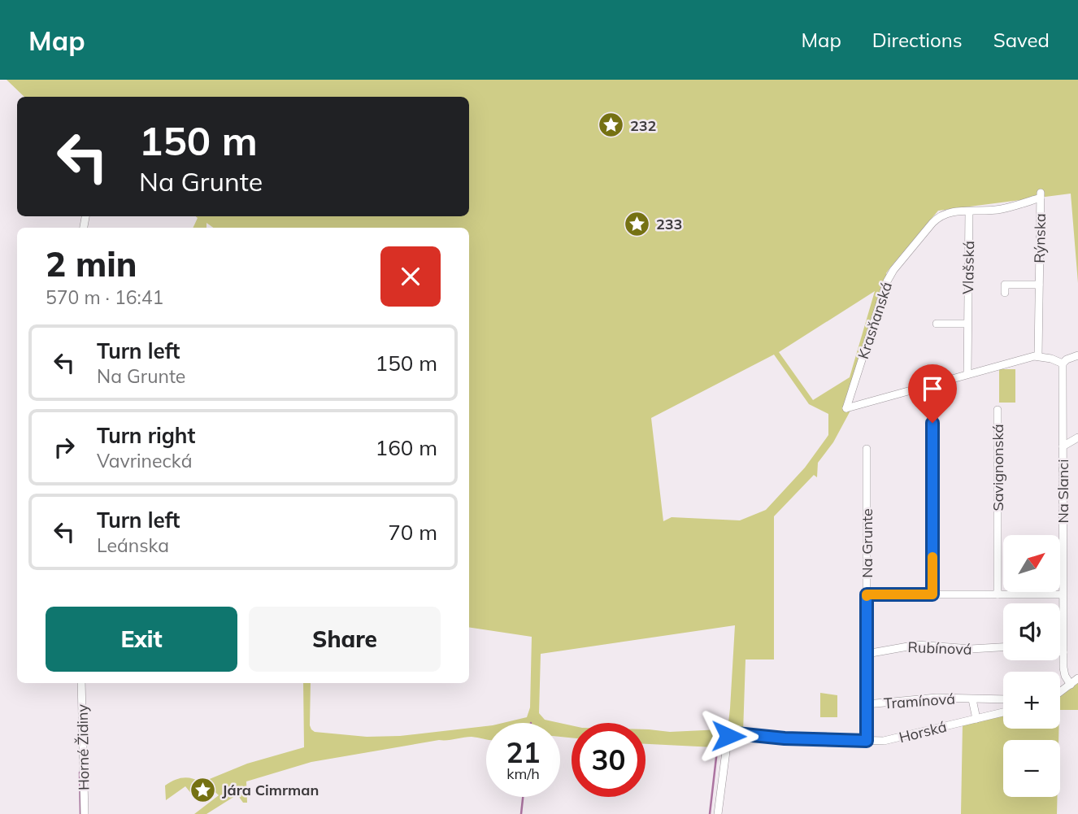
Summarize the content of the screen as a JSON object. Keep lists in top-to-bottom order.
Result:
{
  "streets": {
    "street": [
      "Rýnska",
      "Vlašská",
      "Krasňanská",
      "Savignonská",
      "Na Slanci",
      "Na Grunte",
      "Rubínová",
      "Tramínová",
      "Horská",
      "Horné Židiny"
    ]
  },
  "crossings": [
    ["Rýnska", "Krasňanská"],
    ["Vlašská", "Krasňanská"],
    ["Na Grunte", "Rubínová"],
    ["Na Grunte", "Tramínová"],
    ["Na Grunte", "Horská"],
    ["Tramínová", "Horská"]
  ],
  "places": {
    "place": ["232", "233", "Jára Cimrman"]
  },
  "north": "top right",
  "page": {
    "header": "Map",
    "nav": ["Map", "Directions", "Saved"],
    "turn": ["150 m", "Na Grunte"],
    "heading": ["2 min", "570 m · 16:41"],
    "list": [
      {
        "name": "Turn left",
        "note": "Na Grunte",
        "value": "150 m"
      },
      {
        "name": "Turn right",
        "note": "Vavrinecká",
        "value": "160 m"
      },
      {
        "name": "Turn left",
        "note": "Leánska",
        "value": "70 m"
      }
    ],
    "map_buttons": ["+", "−"],
    "buttons": ["Exit", "Share"],
    "speed": "21 km/h",
    "limit": "30"
  }
}
